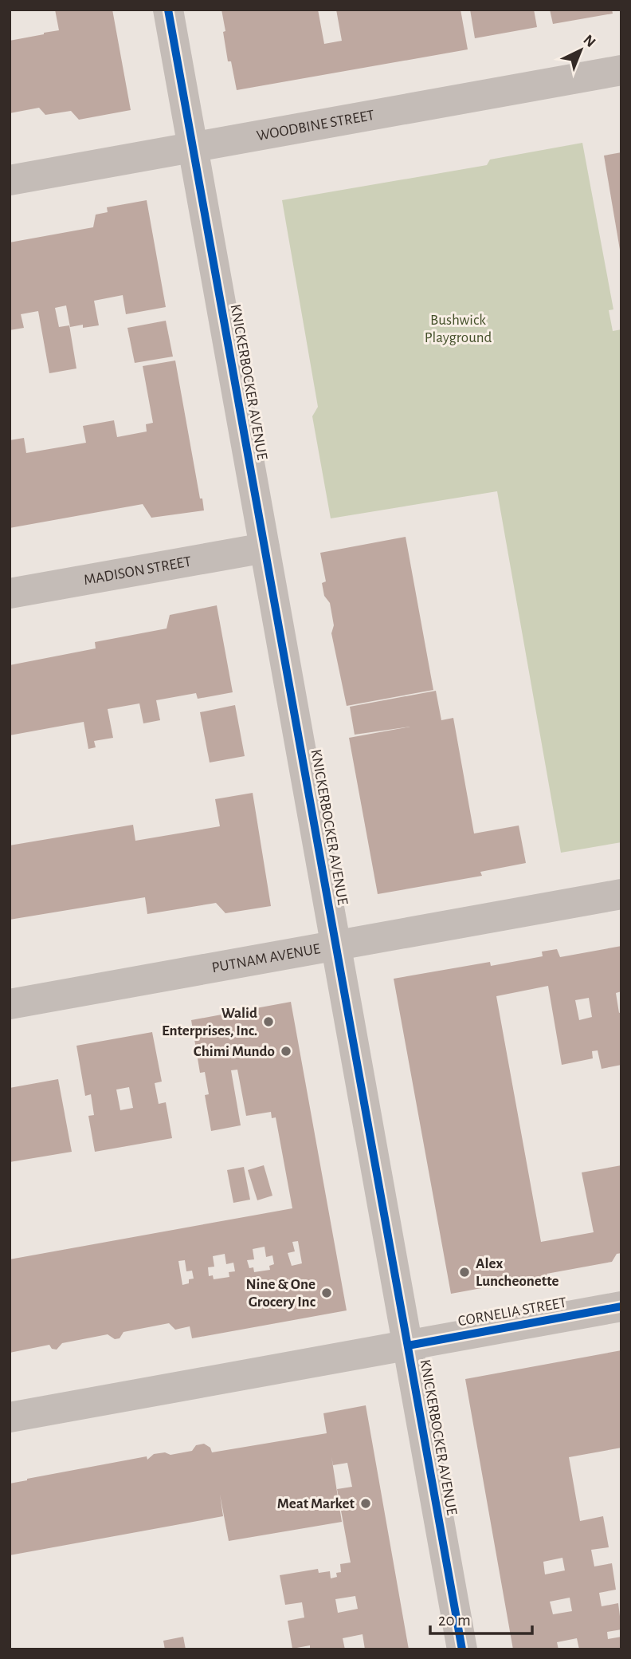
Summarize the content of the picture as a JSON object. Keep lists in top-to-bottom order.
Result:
{
  "streets": {
    "street": [
      "WOODBINE STREET",
      "KNICKERBOCKER AVENUE",
      "MADISON STREET",
      "PUTNAM AVENUE",
      "CORNELIA STREET"
    ]
  },
  "crossings": [
    ["WOODBINE STREET", "KNICKERBOCKER AVENUE"],
    ["KNICKERBOCKER AVENUE", "MADISON STREET"],
    ["KNICKERBOCKER AVENUE", "PUTNAM AVENUE"],
    ["KNICKERBOCKER AVENUE", "CORNELIA STREET"]
  ],
  "parks": ["Bushwick Playground"],
  "places": [
    "Walid Enterprises, Inc.",
    "Chimi Mundo",
    "Alex Luncheonette",
    "Nine & One Grocery Inc",
    "Meat Market"
  ],
  "scale_bar": "20 m",
  "north": "top right"
}
